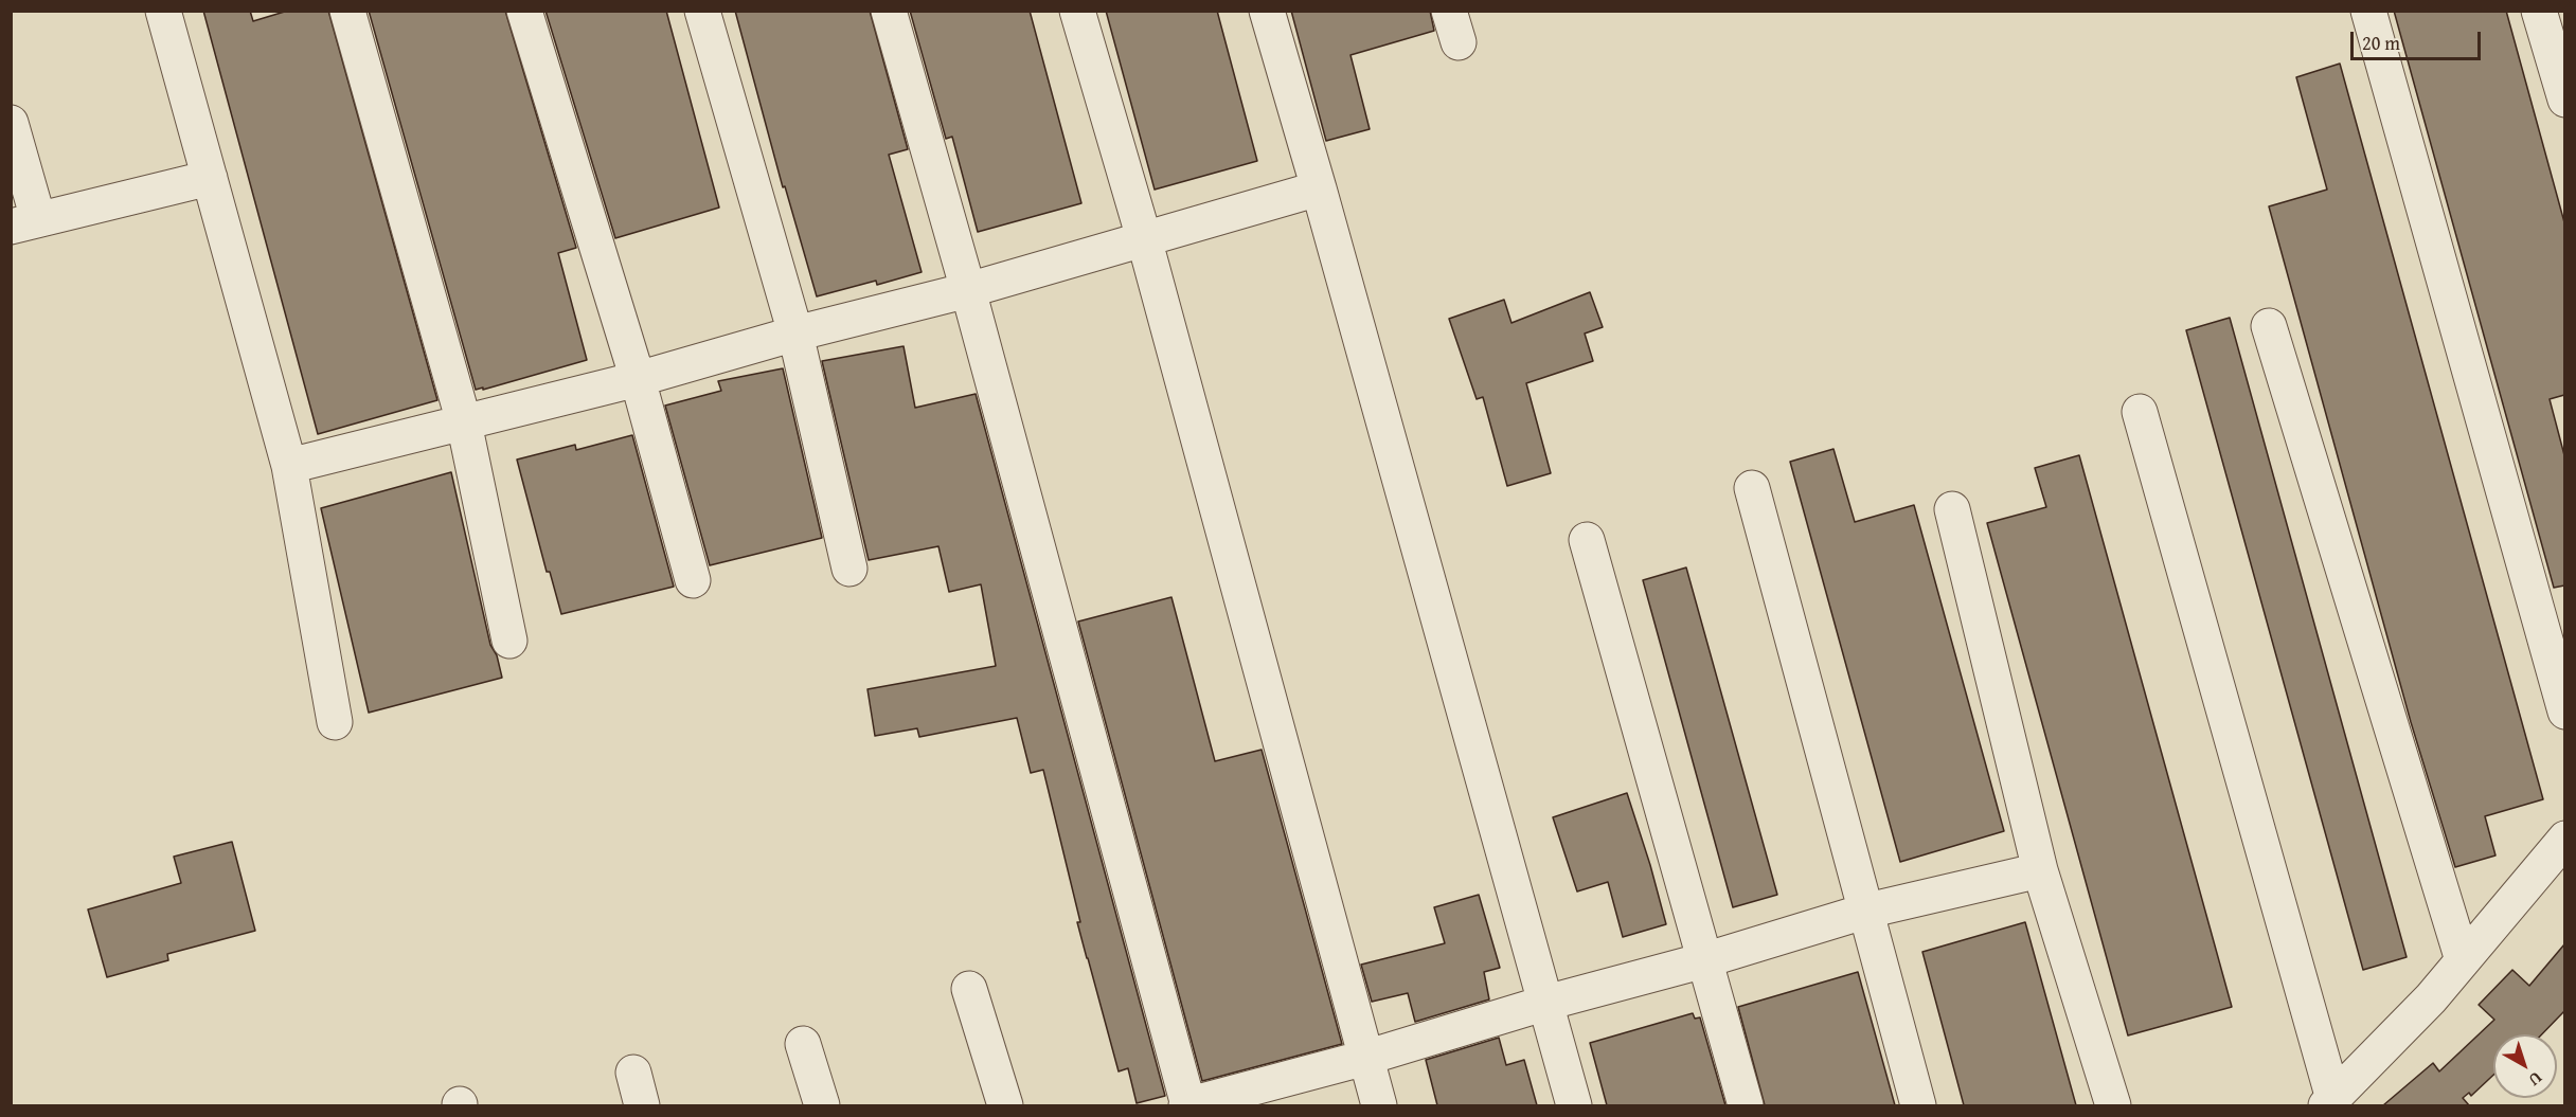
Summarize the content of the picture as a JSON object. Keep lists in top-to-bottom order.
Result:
{
  "scale_bar": "20 m",
  "north": "bottom right"
}
